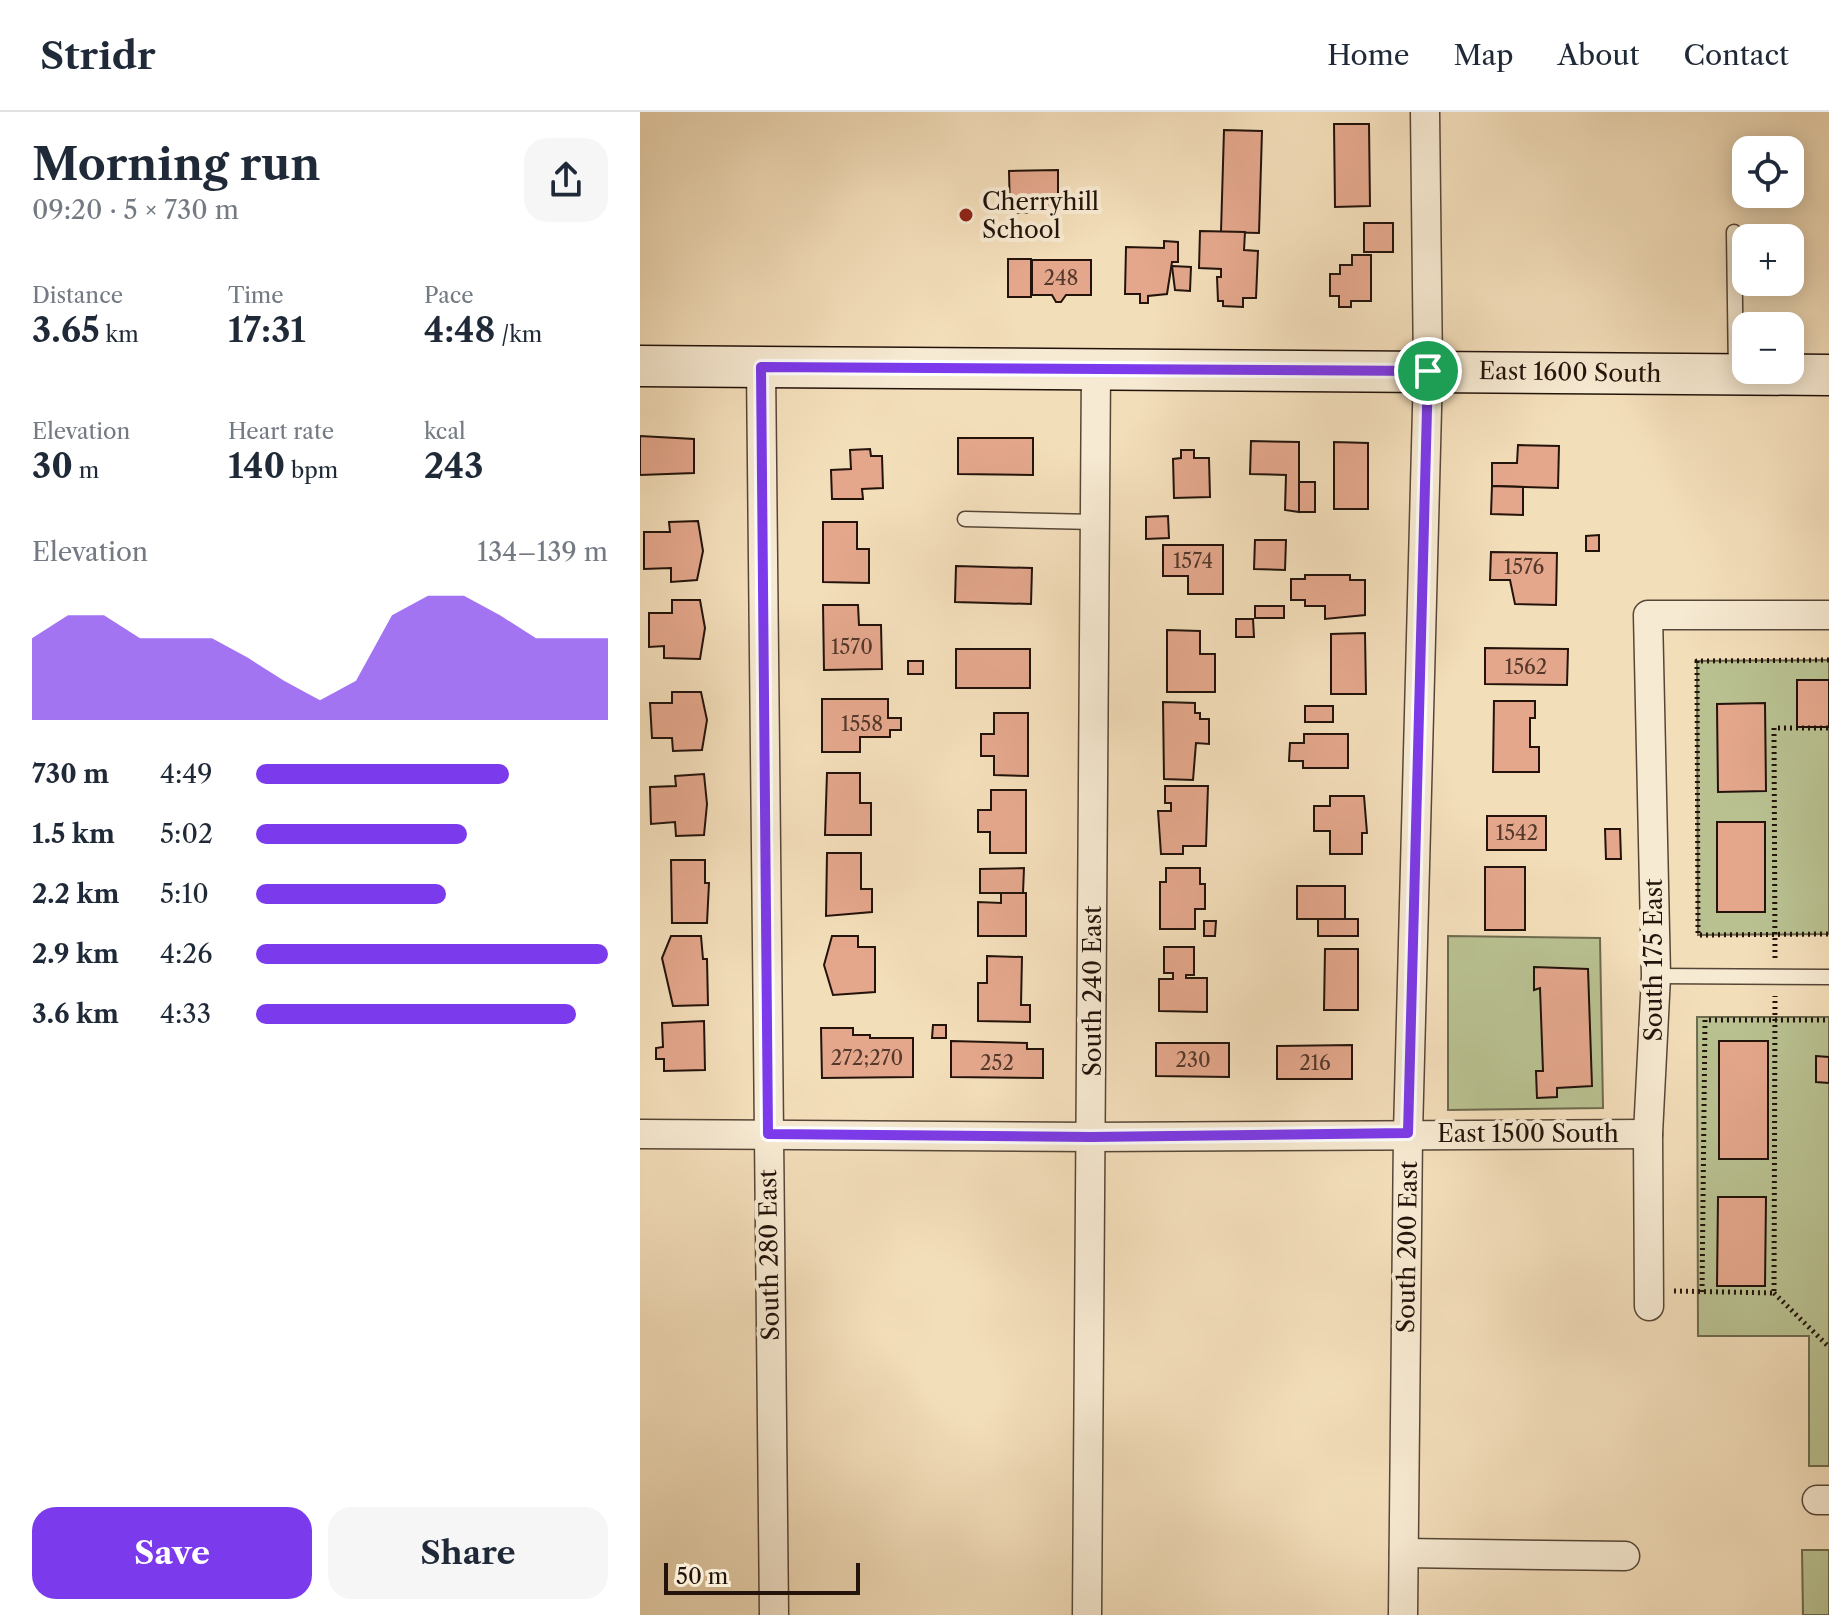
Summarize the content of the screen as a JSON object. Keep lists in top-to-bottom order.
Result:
{
  "streets": {
    "street": [
      "East 1600 South",
      "South 175 East",
      "South 240 East",
      "East 1500 South",
      "South 200 East",
      "South 280 East"
    ]
  },
  "crossings": [
    ["East 1600 South", "South 240 East"],
    ["East 1600 South", "South 200 East"],
    ["East 1600 South", "South 280 East"],
    ["South 175 East", "East 1500 South"],
    ["South 240 East", "East 1500 South"],
    ["East 1500 South", "South 200 East"],
    ["East 1500 South", "South 280 East"]
  ],
  "places": ["Cherryhill School"],
  "house_numbers": [
    "248",
    "1574",
    "1576",
    "1570",
    "1562",
    "1558",
    "1542",
    "272;270",
    "230",
    "252",
    "216"
  ],
  "scale_bar": "50 m",
  "page": {
    "header": "Stridr",
    "nav": [
      "Home",
      "Map",
      "About",
      "Contact"
    ],
    "heading": ["Morning run", "09:20 · 5 × 730 m"],
    "map_buttons": ["+", "−"],
    "stats": [
      ["Distance", "3.65 km"],
      ["Time", "17:31"],
      ["Pace", "4:48 /km"],
      ["Elevation", "30 m"],
      ["Heart rate", "140 bpm"],
      ["kcal", "243"]
    ],
    "chart": ["Elevation", "134–139 m"],
    "list": [
      {
        "name": "730 m",
        "note": "4:49"
      },
      {
        "name": "1.5 km",
        "note": "5:02"
      },
      {
        "name": "2.2 km",
        "note": "5:10"
      },
      {
        "name": "2.9 km",
        "note": "4:26"
      },
      {
        "name": "3.6 km",
        "note": "4:33"
      }
    ],
    "buttons": ["Save", "Share"],
    "scale": "50 m"
  }
}
